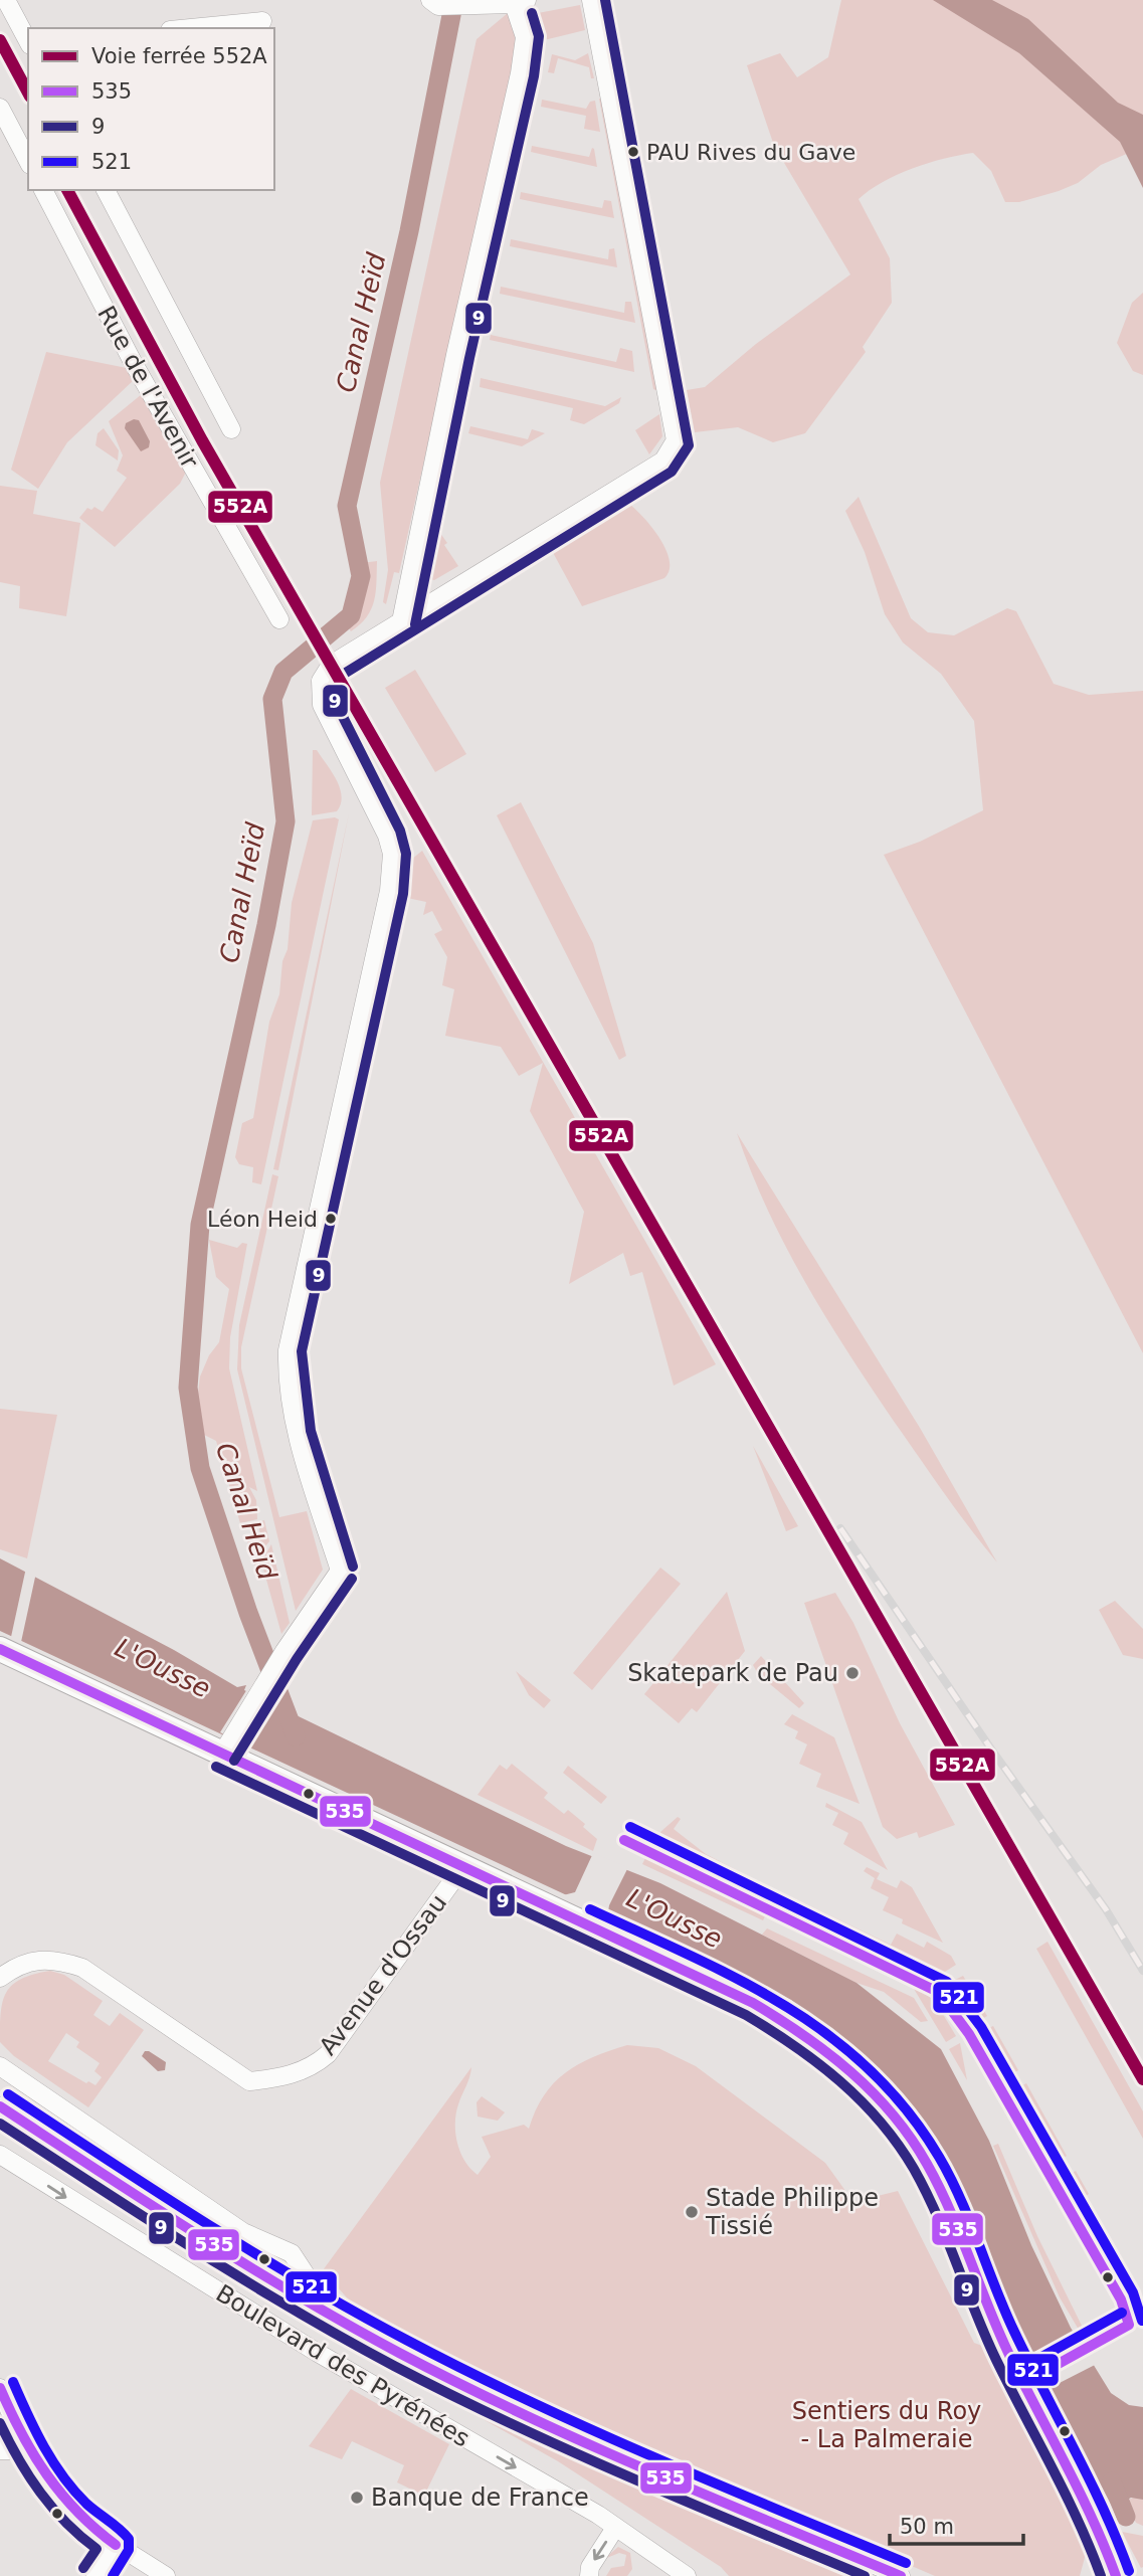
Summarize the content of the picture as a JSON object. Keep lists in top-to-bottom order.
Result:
{
  "streets": {
    "street": ["Rue de l'Avenir", "Avenue d'Ossau", "Boulevard des Pyrénées"]
  },
  "water": ["Canal Heïd", "L'Ousse"],
  "parks": ["Sentiers du Roy - La Palmeraie"],
  "places": [
    "PAU Rives du Gave",
    "Léon Heid",
    "Skatepark de Pau",
    "Stade Philippe Tissié",
    "Banque de France"
  ],
  "lines": [
    "transit line 9",
    "rail line 552A",
    "transit line 535",
    "transit line 521"
  ],
  "legend": [
    "Voie ferrée 552A",
    "535",
    "9",
    "521"
  ],
  "scale_bar": "50 m"
}
